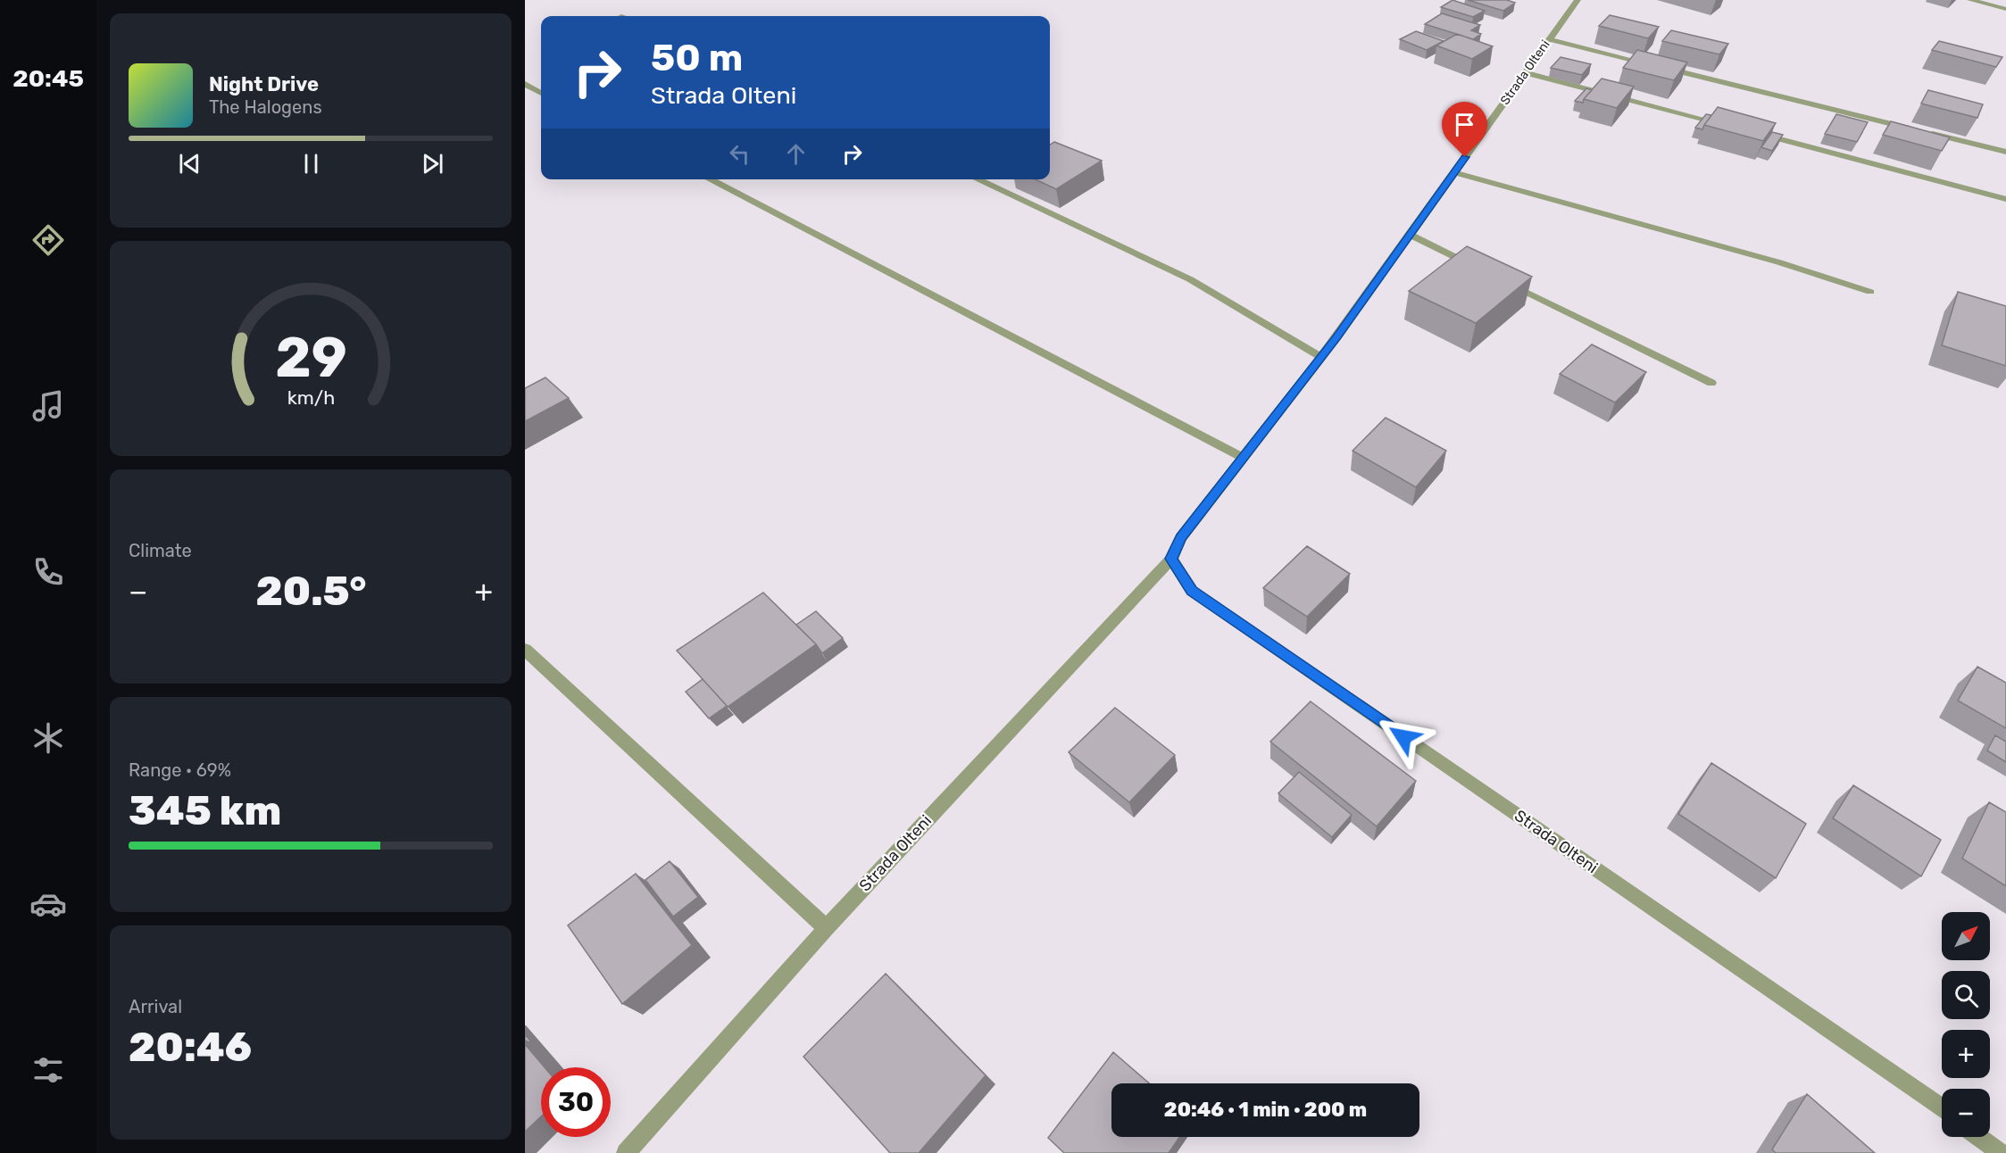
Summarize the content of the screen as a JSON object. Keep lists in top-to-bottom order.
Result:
{
  "streets": {
    "street": ["Strada Olteni"]
  },
  "north": "top right",
  "page": {
    "tabs": "20:45",
    "turn": ["50 m", "Strada Olteni"],
    "song": ["Night Drive", "The Halogens"],
    "tile": [
      "Climate",
      ["Range · 69%", "345 km"],
      ["Arrival", "20:46"]
    ],
    "heat": ["−", "20.5°", "+"],
    "map_buttons": ["+", "−"],
    "limit": "30",
    "trip": "20:46 · 1 min · 200 m",
    "gauge": ["29", "km/h"]
  }
}
